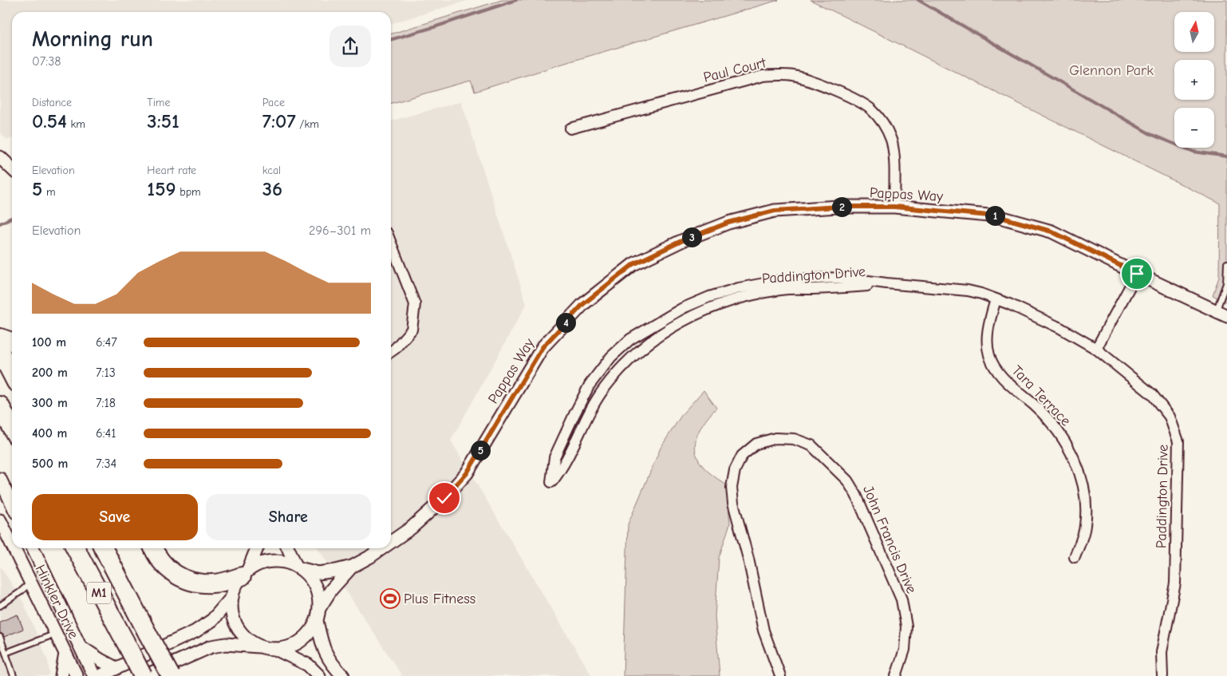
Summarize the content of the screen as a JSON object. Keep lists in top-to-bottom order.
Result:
{
  "streets": {
    "highway": ["M1"],
    "street": [
      "Paul Court",
      "Pappas Way",
      "Paddington Drive",
      "Tara Terrace",
      "John Francis Drive",
      "Hinkler Drive"
    ]
  },
  "crossings": [
    ["Paul Court", "Pappas Way"],
    ["Paddington Drive", "Tara Terrace"]
  ],
  "parks": ["Glennon Park"],
  "places": {
    "sports": ["Plus Fitness"]
  },
  "north": "top",
  "page": {
    "map_buttons": ["+", "−"],
    "heading": ["Morning run", "07:38"],
    "stats": [
      ["Distance", "0.54 km"],
      ["Time", "3:51"],
      ["Pace", "7:07 /km"],
      ["Elevation", "5 m"],
      ["Heart rate", "159 bpm"],
      ["kcal", "36"]
    ],
    "pins": [
      "2",
      "1",
      "3",
      "4",
      "5"
    ],
    "chart": ["Elevation", "296–301 m"],
    "list": [
      {
        "name": "100 m",
        "note": "6:47"
      },
      {
        "name": "200 m",
        "note": "7:13"
      },
      {
        "name": "300 m",
        "note": "7:18"
      },
      {
        "name": "400 m",
        "note": "6:41"
      },
      {
        "name": "500 m",
        "note": "7:34"
      }
    ],
    "buttons": ["Save", "Share"]
  }
}
